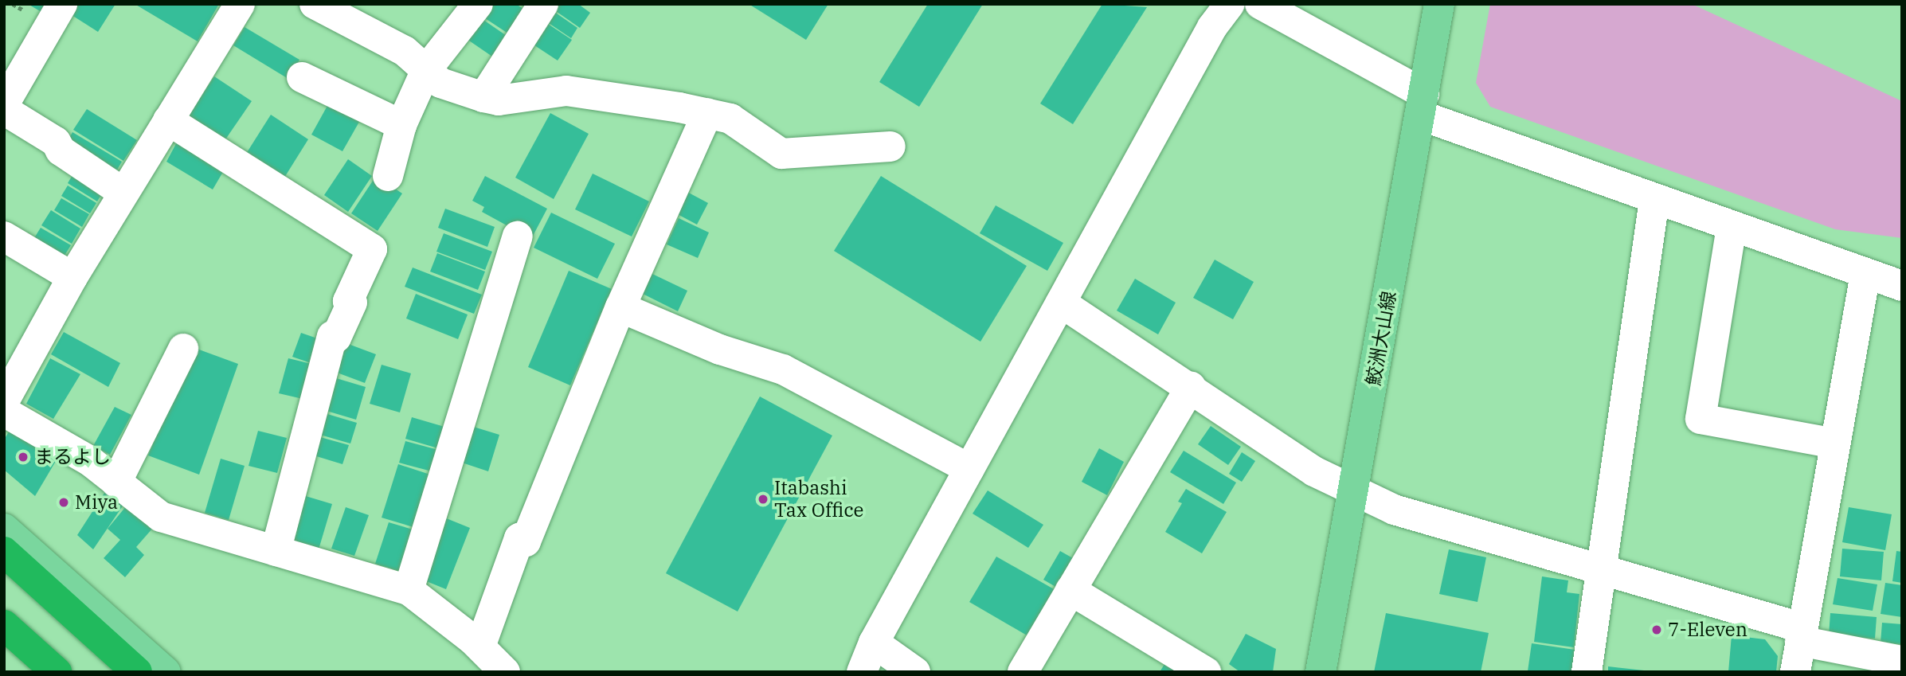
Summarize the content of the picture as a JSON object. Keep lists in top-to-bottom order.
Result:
{
  "streets": {
    "main road": ["鮫洲大山線"]
  },
  "places": [
    "まるよし",
    "Itabashi Tax Office",
    "Miya",
    "7-Eleven"
  ]
}
